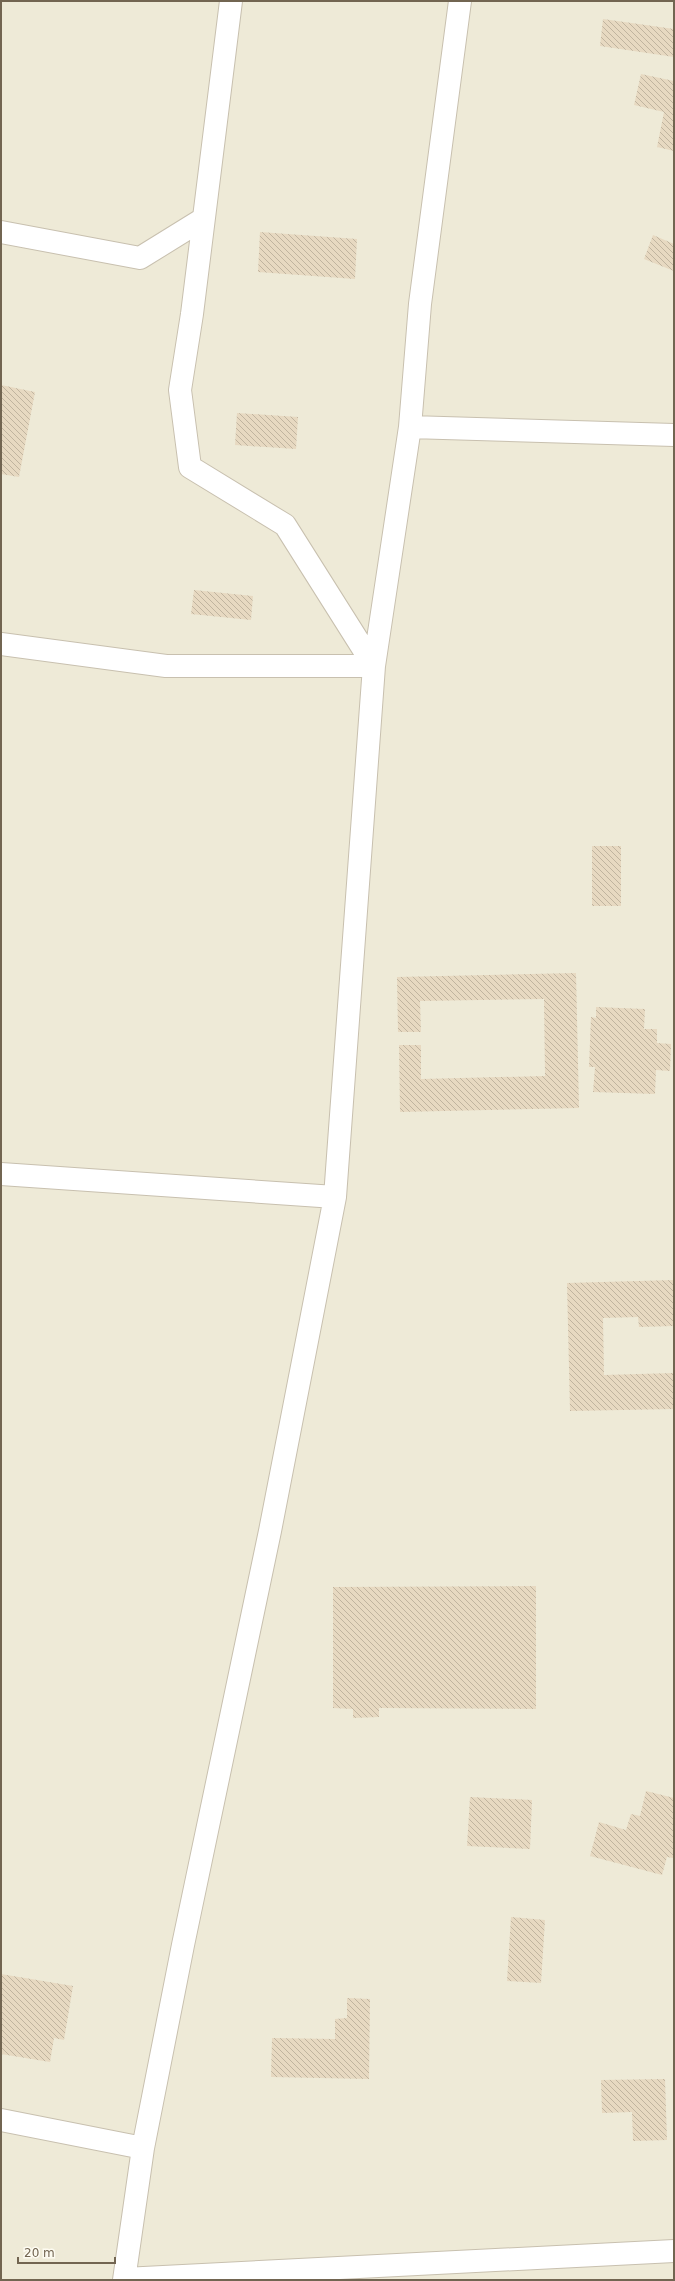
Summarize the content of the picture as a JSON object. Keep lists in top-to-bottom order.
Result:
{
  "scale_bar": "20 m"
}
